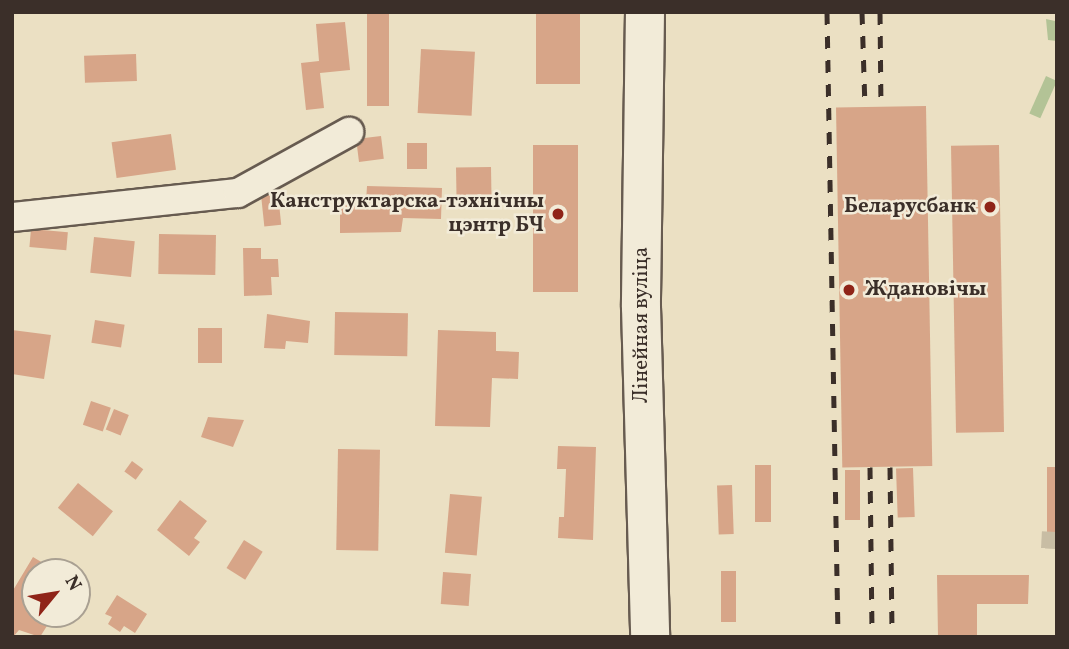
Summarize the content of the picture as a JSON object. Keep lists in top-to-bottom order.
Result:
{
  "streets": {
    "street": ["Лінейная вуліца"]
  },
  "places": ["Беларусбанк", "Канструктарска-тэхнічны цэнтр БЧ", "Ждановічы"],
  "north": "top right"
}
